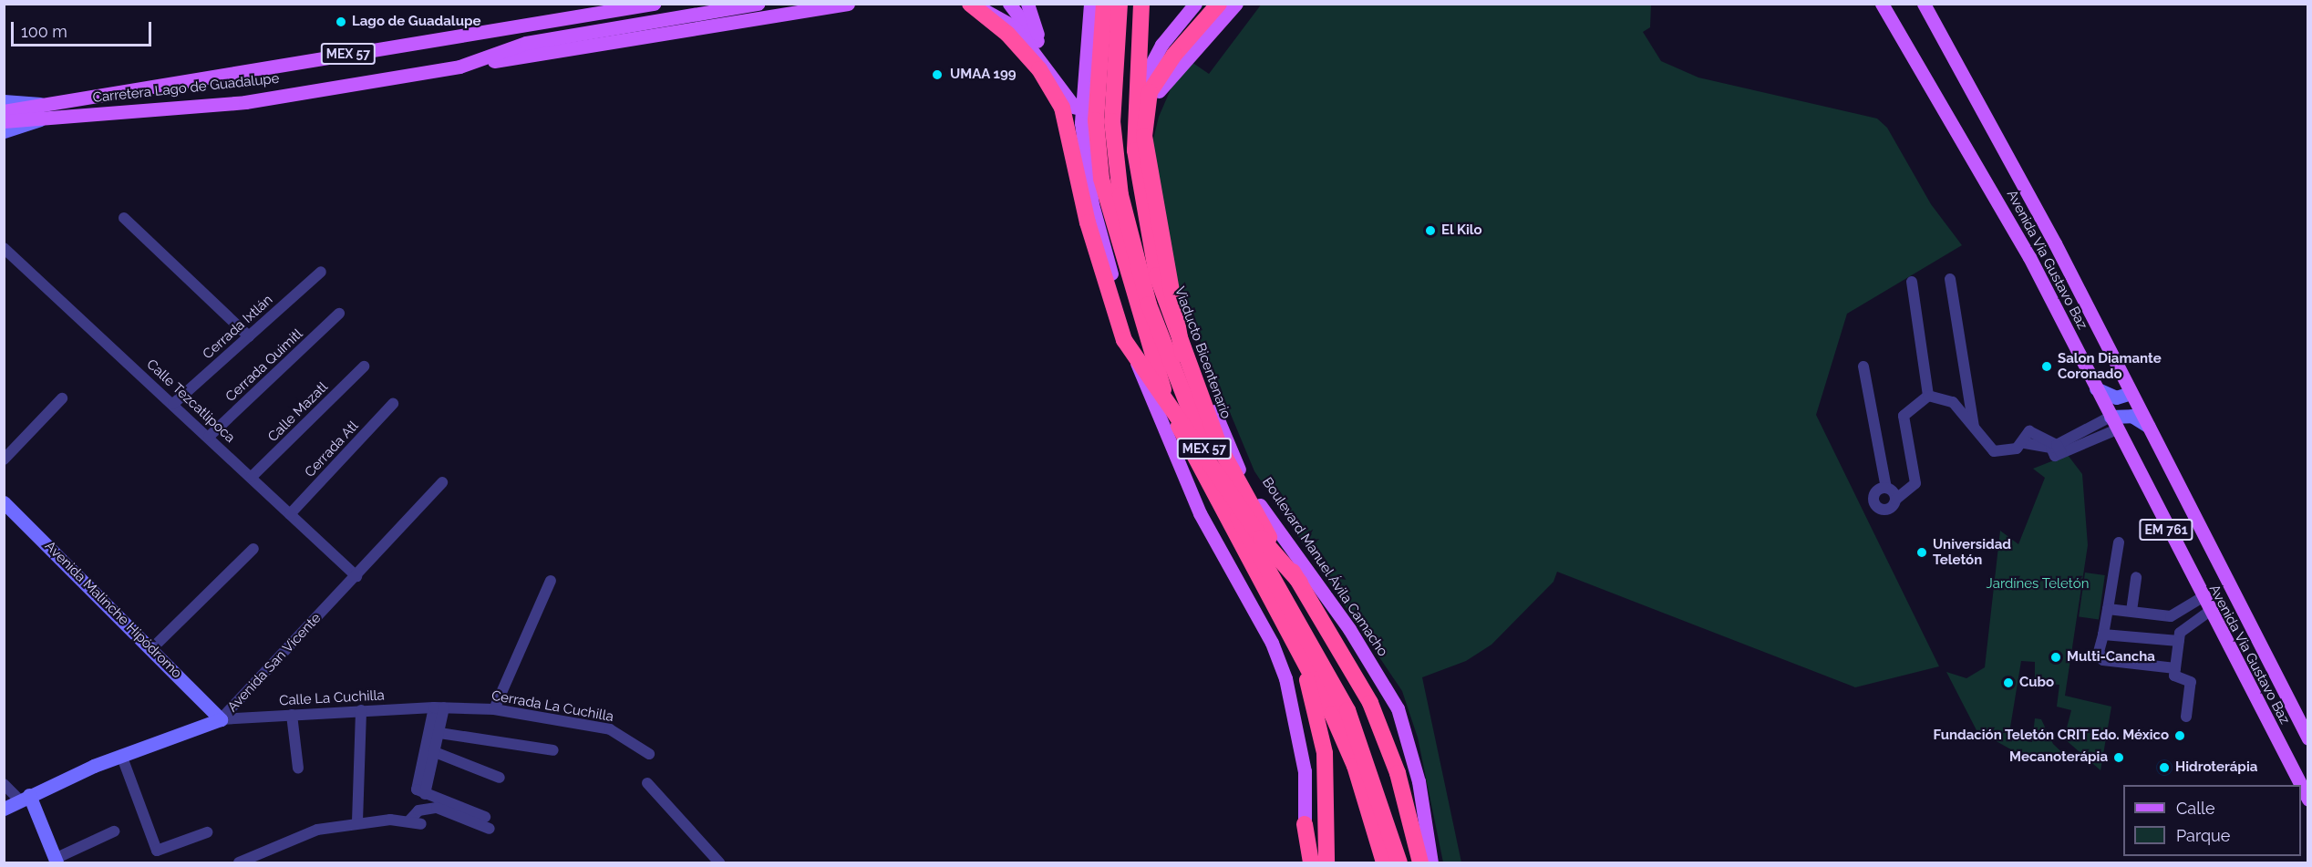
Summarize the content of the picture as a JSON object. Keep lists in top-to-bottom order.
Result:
{
  "streets": {
    "highway": ["MEX 57", "Viaducto Bicentenario"],
    "main road": [
      "Carretera Lago de Guadalupe",
      "Avenida Via Gustavo Baz",
      "EM 761",
      "Boulevard Manuel Ávila Camacho"
    ],
    "street": [
      "Cerrada Ixtlán",
      "Cerrada Quimitl",
      "Calle Tezcatlipoca",
      "Calle Mazatl",
      "Cerrada Atl",
      "Avenida Malinche Hipódromo",
      "Avenida San Vicente",
      "Calle La Cuchilla",
      "Cerrada La Cuchilla"
    ]
  },
  "crossings": [
    ["Cerrada Ixtlán", "Calle Tezcatlipoca"],
    ["Cerrada Quimitl", "Calle Tezcatlipoca"],
    ["Calle Tezcatlipoca", "Calle Mazatl"],
    ["Calle Tezcatlipoca", "Cerrada Atl"],
    ["Calle Tezcatlipoca", "Avenida San Vicente"],
    ["Avenida Malinche Hipódromo", "Avenida San Vicente"],
    ["Avenida Malinche Hipódromo", "Calle La Cuchilla"],
    ["Avenida San Vicente", "Calle La Cuchilla"],
    ["Calle La Cuchilla", "Cerrada La Cuchilla"]
  ],
  "parks": ["Jardínes Teletón"],
  "places": [
    "Lago de Guadalupe",
    "UMAA 199",
    "El Kilo",
    "Salon Diamante Coronado",
    "Universidad Teletón",
    "Multi-Cancha",
    "Cubo",
    "Fundación Teletón CRIT Edo. México",
    "Mecanoterápia",
    "Hidroterápia"
  ],
  "legend": ["Calle", "Parque"],
  "scale_bar": "100 m"
}
